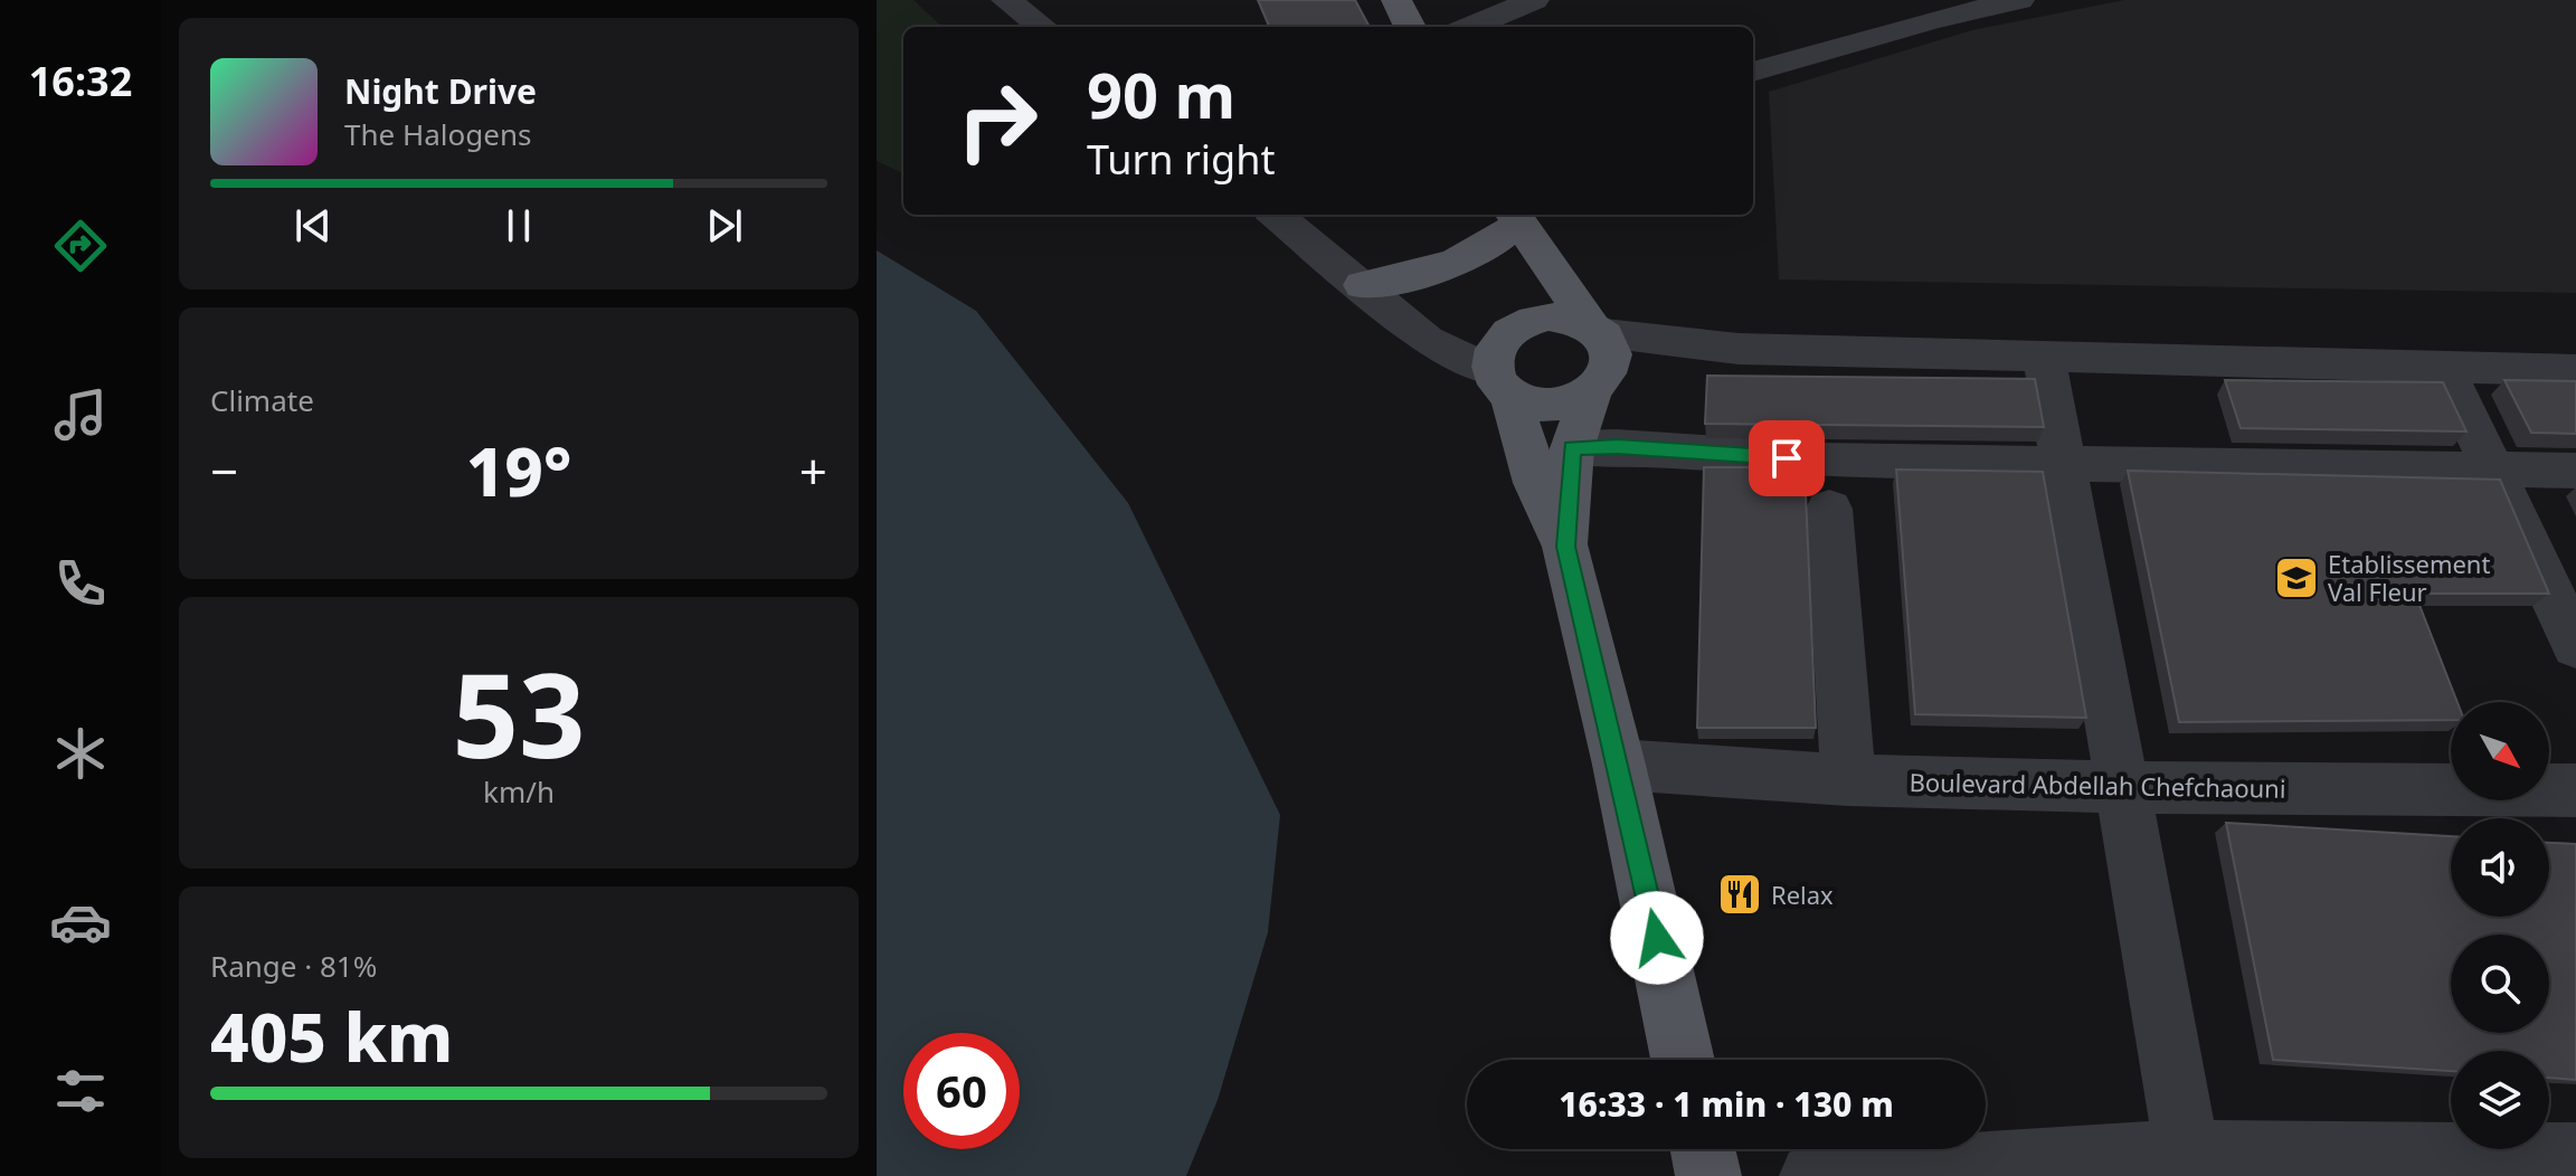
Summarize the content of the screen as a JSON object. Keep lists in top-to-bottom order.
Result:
{
  "streets": {
    "street": ["Boulevard Abdellah Chefchaouni"]
  },
  "places": {
    "school or university": ["Etablissement Val Fleur"],
    "restaurant": ["Relax"]
  },
  "north": "bottom right",
  "page": {
    "tabs": "16:32",
    "turn": ["90 m", "Turn right"],
    "song": ["Night Drive", "The Halogens"],
    "tile": [
      "Climate",
      ["53", "km/h"],
      ["Range · 81%", "405 km"]
    ],
    "heat": ["−", "19°", "+"],
    "limit": "60",
    "trip": "16:33 · 1 min · 130 m"
  }
}
